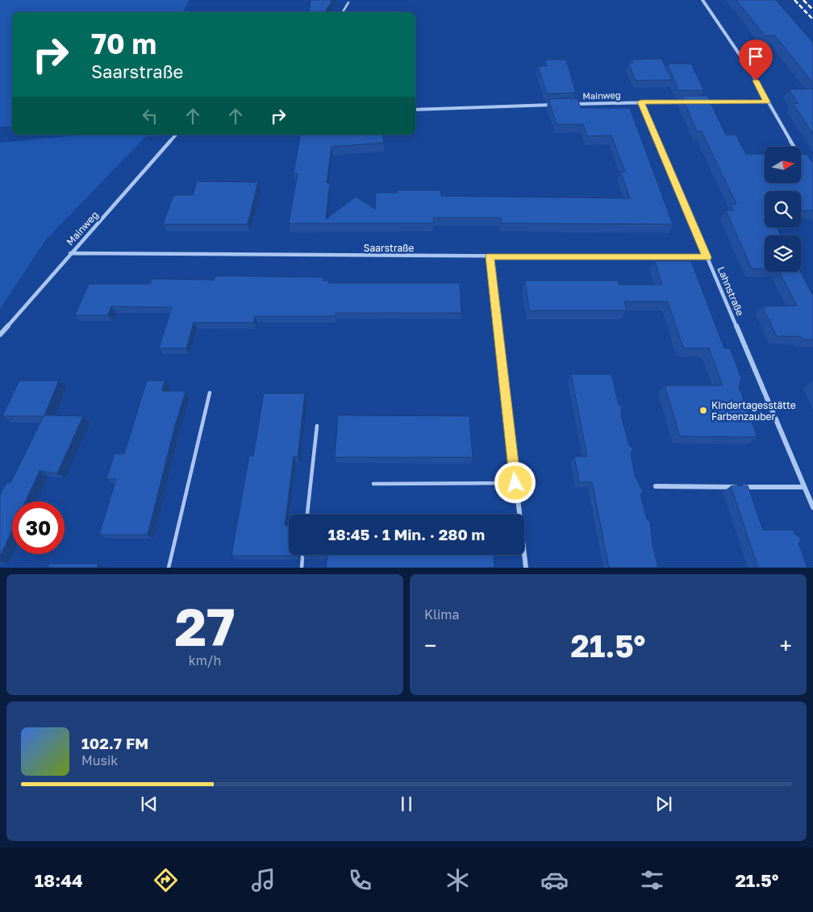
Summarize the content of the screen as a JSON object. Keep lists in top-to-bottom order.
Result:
{
  "streets": {
    "street": ["Mainweg", "Saarstraße", "Lahnstraße"]
  },
  "crossings": [
    ["Mainweg", "Saarstraße"],
    ["Mainweg", "Lahnstraße"],
    ["Saarstraße", "Lahnstraße"]
  ],
  "places": ["Kindertagesstätte Farbenzauber"],
  "north": "right",
  "page": {
    "turn": ["70 m", "Saarstraße"],
    "limit": "30",
    "trip": "18:45 · 1 Min. · 280 m",
    "tile": [
      ["27", "km/h"],
      "Klima"
    ],
    "heat": ["−", "21.5°", "+"],
    "song": ["102.7 FM", "Musik"],
    "tabs": ["18:44", "21.5°"]
  }
}
